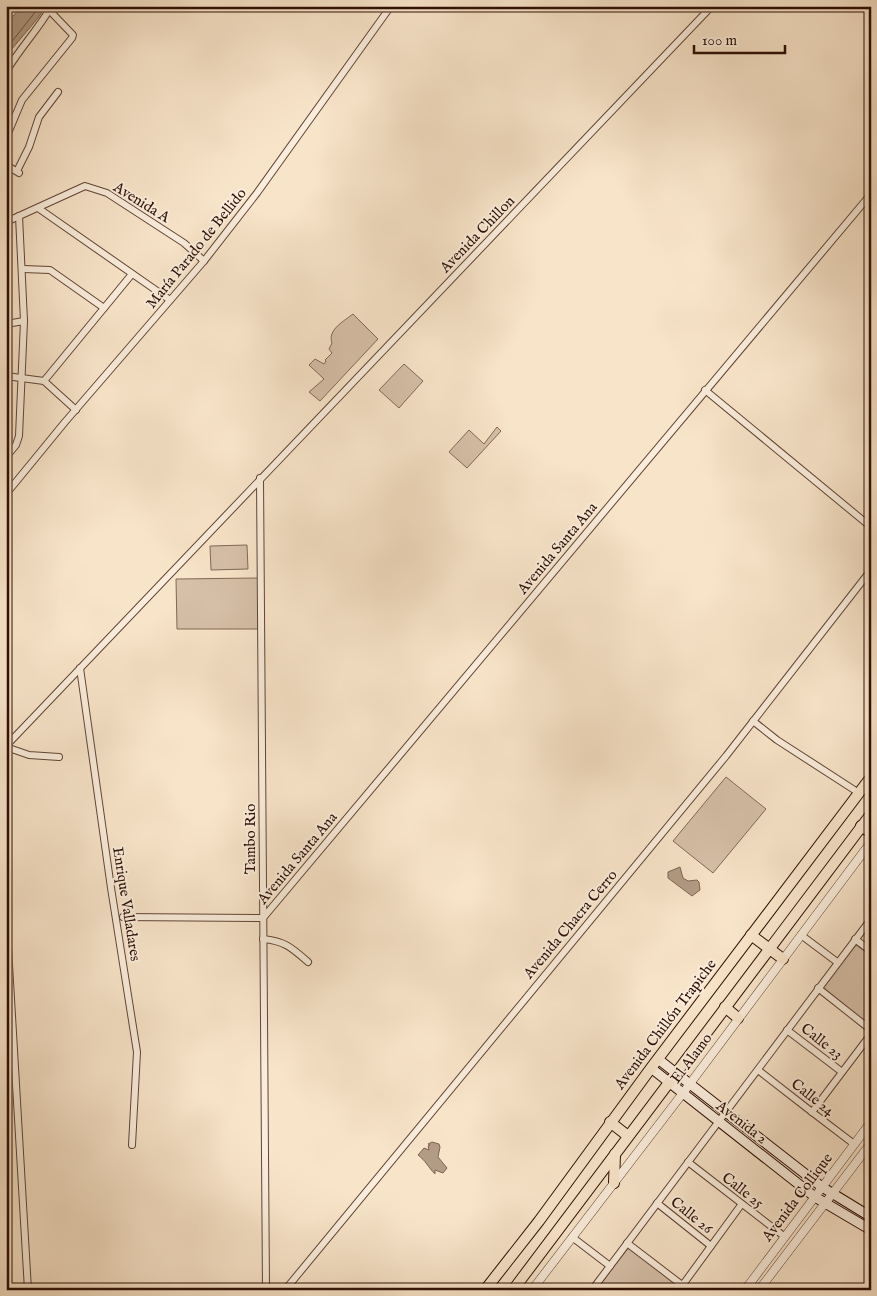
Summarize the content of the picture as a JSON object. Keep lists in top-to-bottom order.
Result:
{
  "streets": {
    "main road": ["Avenida Chillón Trapiche", "Avenida 2"],
    "street": [
      "Avenida A",
      "Avenida Chillon",
      "María Parado de Bellido",
      "Avenida Santa Ana",
      "Tambo Rio",
      "Enrique Valladares",
      "Avenida Chacra Cerro",
      "Calle 23",
      "El Alamo",
      "Calle 24",
      "Calle 25",
      "Avenida Collique",
      "Calle 26"
    ]
  },
  "crossings": [
    ["Avenida A", "María Parado de Bellido"],
    ["Avenida Chillon", "Tambo Rio"],
    ["Avenida Santa Ana", "Tambo Rio"],
    ["Avenida Chillón Trapiche", "Avenida 2"],
    ["El Alamo", "Avenida 2"],
    ["Calle 24", "Avenida Collique"],
    ["Avenida 2", "Avenida Collique"],
    ["Calle 25", "Avenida Collique"]
  ],
  "scale_bar": "100 m"
}
